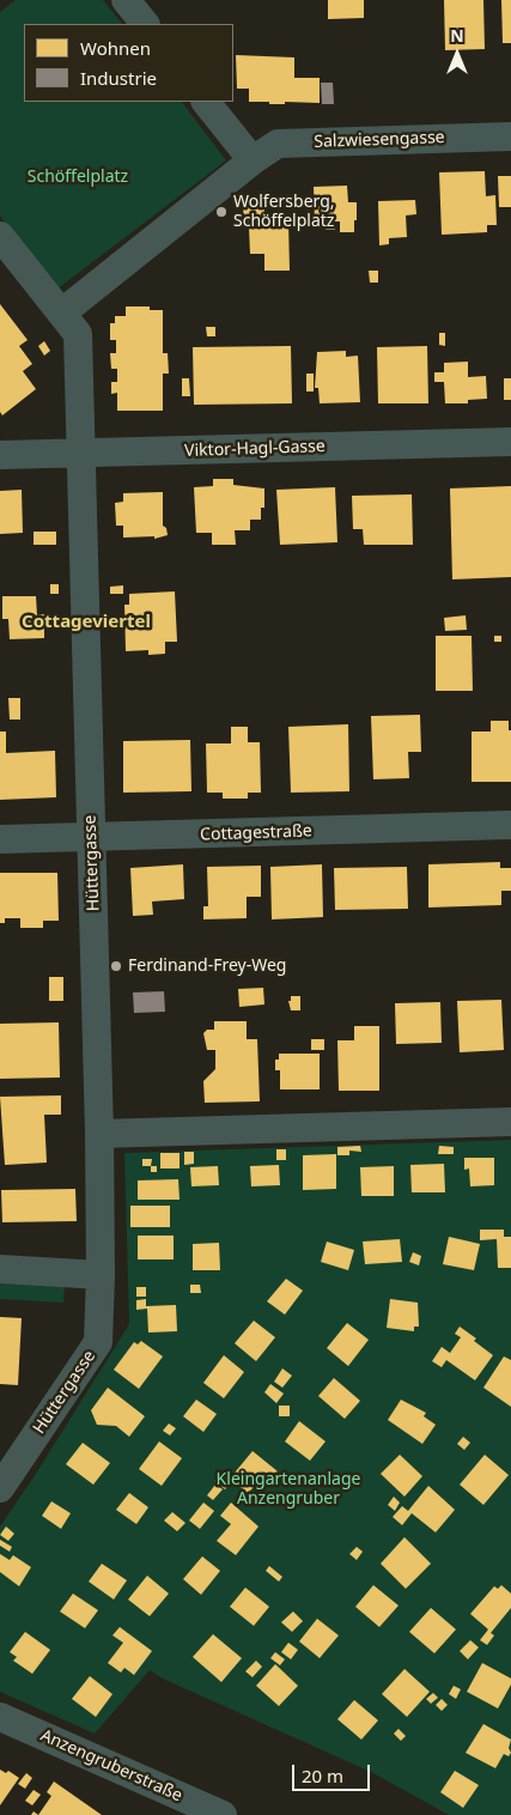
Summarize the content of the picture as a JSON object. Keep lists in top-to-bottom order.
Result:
{
  "streets": {
    "street": [
      "Salzwiesengasse",
      "Viktor-Hagl-Gasse",
      "Cottagestraße",
      "Hüttergasse",
      "Anzengruberstraße"
    ]
  },
  "crossings": [
    ["Salzwiesengasse", "Hüttergasse"],
    ["Viktor-Hagl-Gasse", "Hüttergasse"],
    ["Cottagestraße", "Hüttergasse"]
  ],
  "districts": ["Cottageviertel"],
  "parks": ["Schöffelplatz", "Kleingartenanlage Anzengruber"],
  "places": ["Wolfersberg, Schöffelplatz", "Ferdinand-Frey-Weg"],
  "legend": ["Wohnen", "Industrie"],
  "scale_bar": "20 m",
  "north": "top"
}
